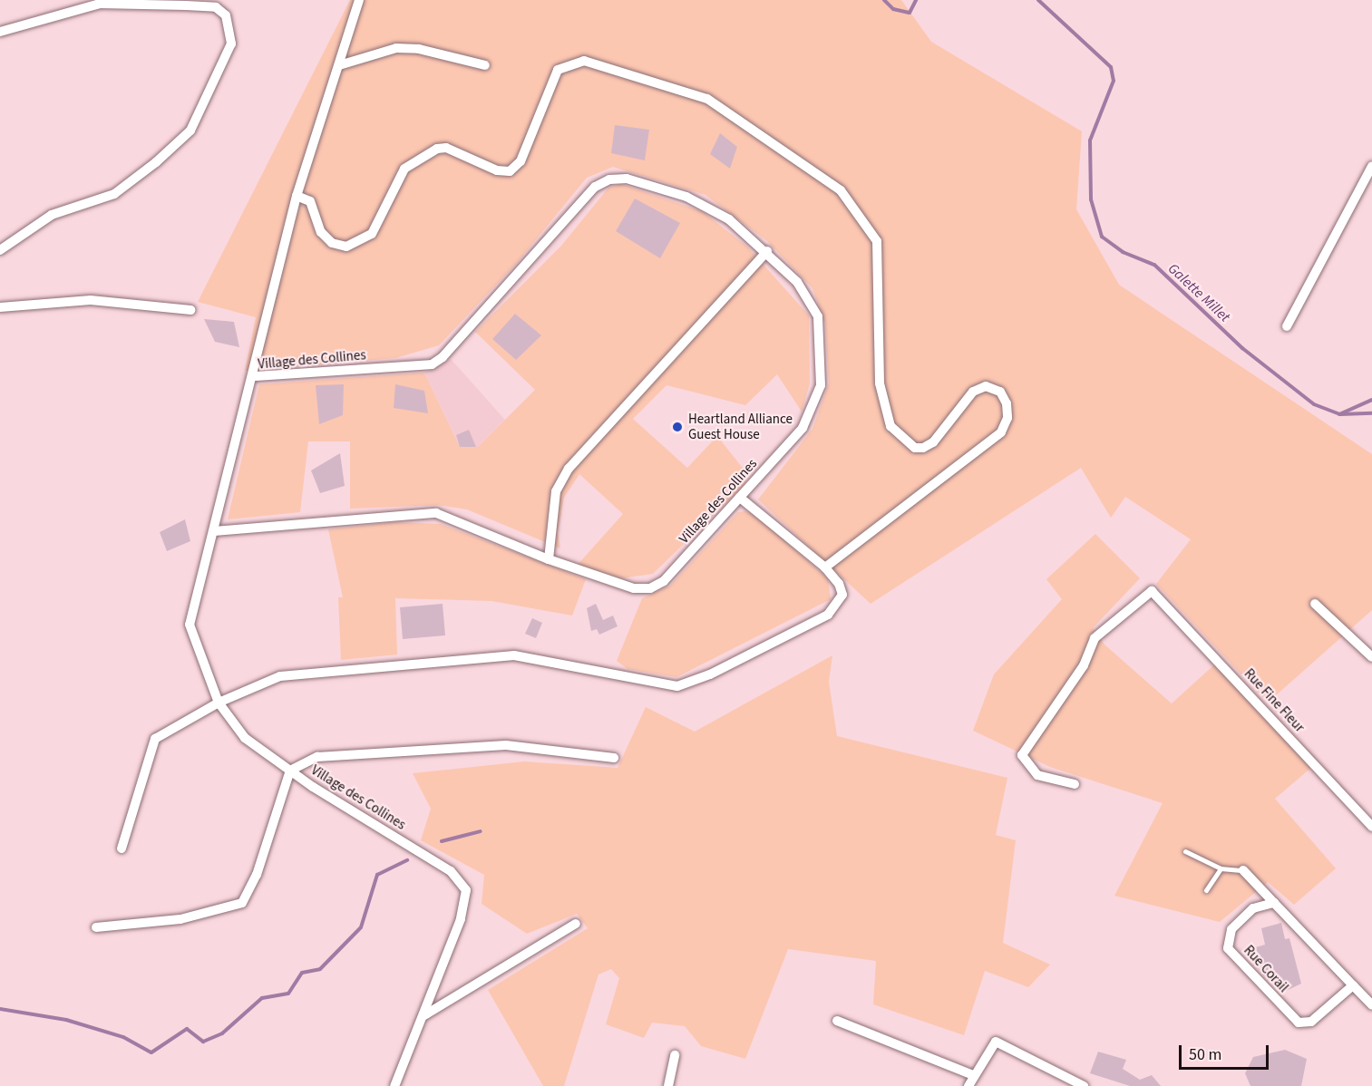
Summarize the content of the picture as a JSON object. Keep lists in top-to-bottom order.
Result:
{
  "streets": {
    "street": ["Village des Collines", "Rue Fine Fleur", "Rue Corail"]
  },
  "water": ["Galette Millet"],
  "places": ["Heartland Alliance Guest House"],
  "scale_bar": "50 m"
}
